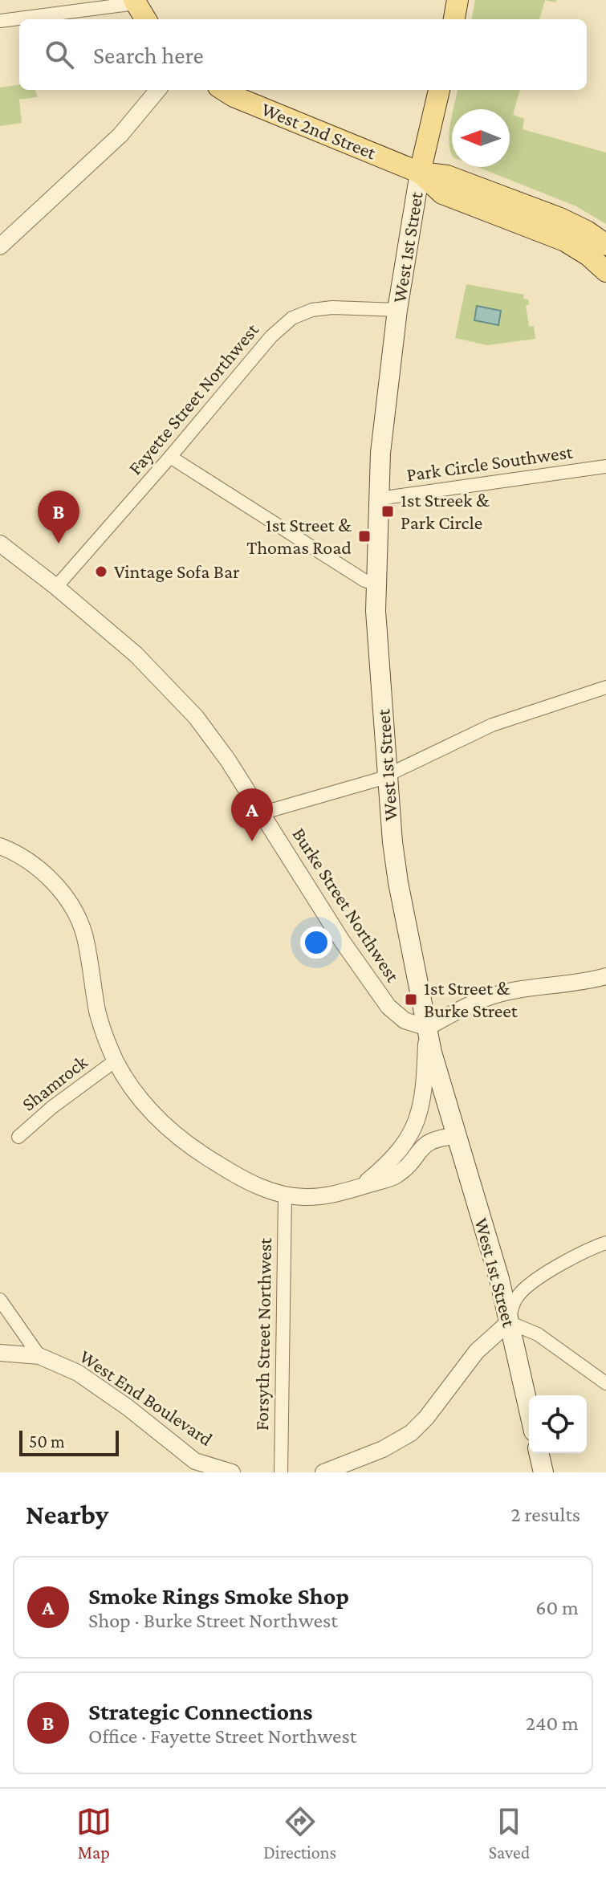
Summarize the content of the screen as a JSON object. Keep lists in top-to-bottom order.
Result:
{
  "streets": {
    "main road": ["West 2nd Street", "West 1st Street"],
    "street": [
      "Fayette Street Northwest",
      "Park Circle Southwest",
      "Burke Street Northwest",
      "Shamrock",
      "Forsyth Street Northwest",
      "West End Boulevard"
    ]
  },
  "crossings": [
    ["West 2nd Street", "West 1st Street"],
    ["West 1st Street", "Fayette Street Northwest"],
    ["West 1st Street", "Park Circle Southwest"],
    ["West 1st Street", "Burke Street Northwest"],
    ["Fayette Street Northwest", "Burke Street Northwest"]
  ],
  "places": {
    "transit": ["1st Streek & Park Circle", "1st Street & Thomas Road", "1st Street & Burke Street"],
    "other": ["Vintage Sofa Bar"]
  },
  "scale_bar": "50 m",
  "north": "left",
  "page": {
    "search": "Search here",
    "pins": ["B", "A"],
    "scale": "50 m",
    "heading": ["Nearby", "2 results"],
    "list": [
      {
        "mark": "A",
        "name": "Smoke Rings Smoke Shop",
        "note": "Shop · Burke Street Northwest",
        "value": "60 m"
      },
      {
        "mark": "B",
        "name": "Strategic Connections",
        "note": "Office · Fayette Street Northwest",
        "value": "240 m"
      }
    ],
    "nav": ["Map", "Directions", "Saved"]
  }
}
